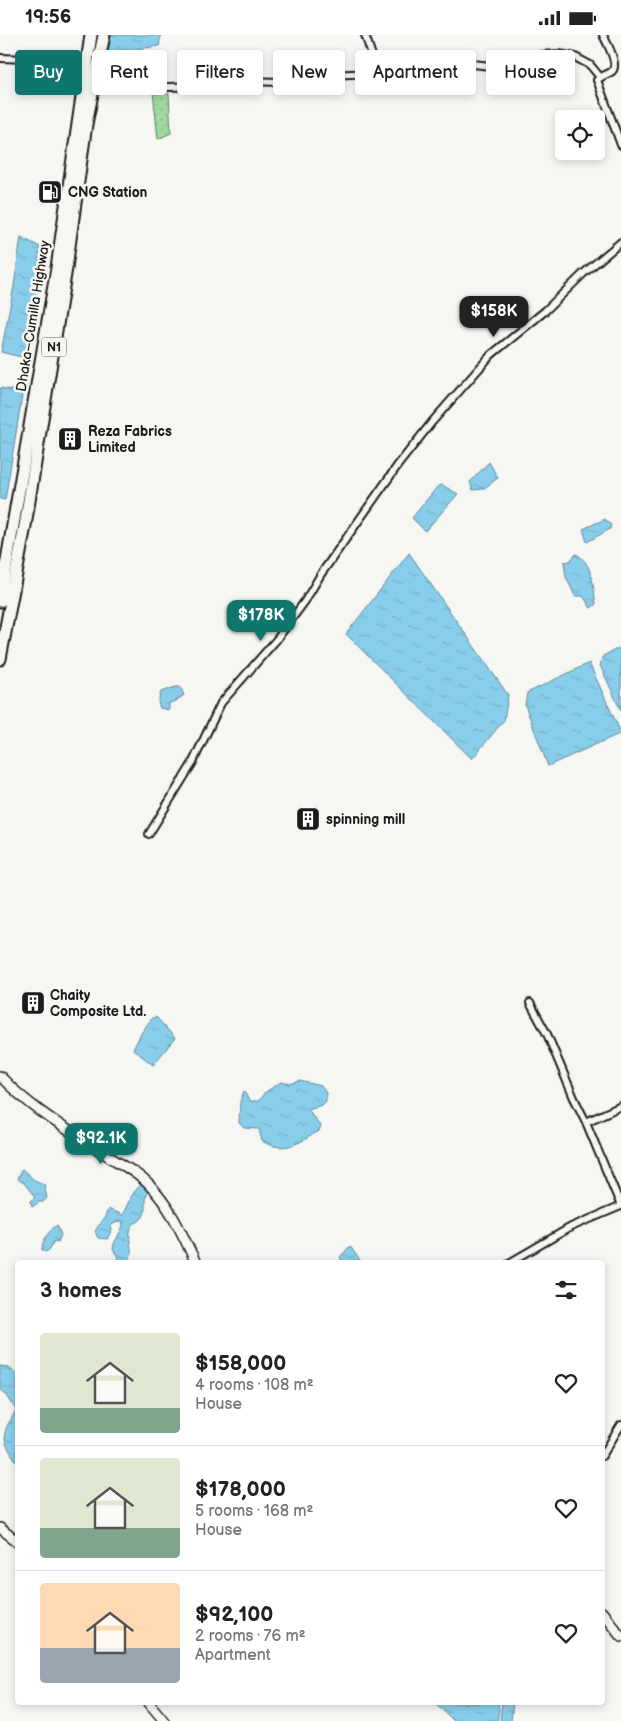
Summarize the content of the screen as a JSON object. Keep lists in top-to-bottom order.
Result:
{
  "streets": {
    "highway": ["Dhaka–Cumilla Highway", "N1"]
  },
  "places": {
    "fuel station": ["CNG Station"],
    "building": ["Reza Fabrics Limited", "spinning mill", "Chaity Composite Ltd."]
  },
  "page": {
    "status": "19:56",
    "chip": [
      "Buy",
      "Rent",
      "Filters",
      "New",
      "Apartment",
      "House"
    ],
    "price": ["$158K", "$178K", "$92.1K"],
    "heading": "3 homes",
    "list": [
      {
        "name": "$158,000",
        "note": "4 rooms · 108 m² · House"
      },
      {
        "name": "$178,000",
        "note": "5 rooms · 168 m² · House"
      },
      {
        "name": "$92,100",
        "note": "2 rooms · 76 m² · Apartment"
      }
    ]
  }
}
